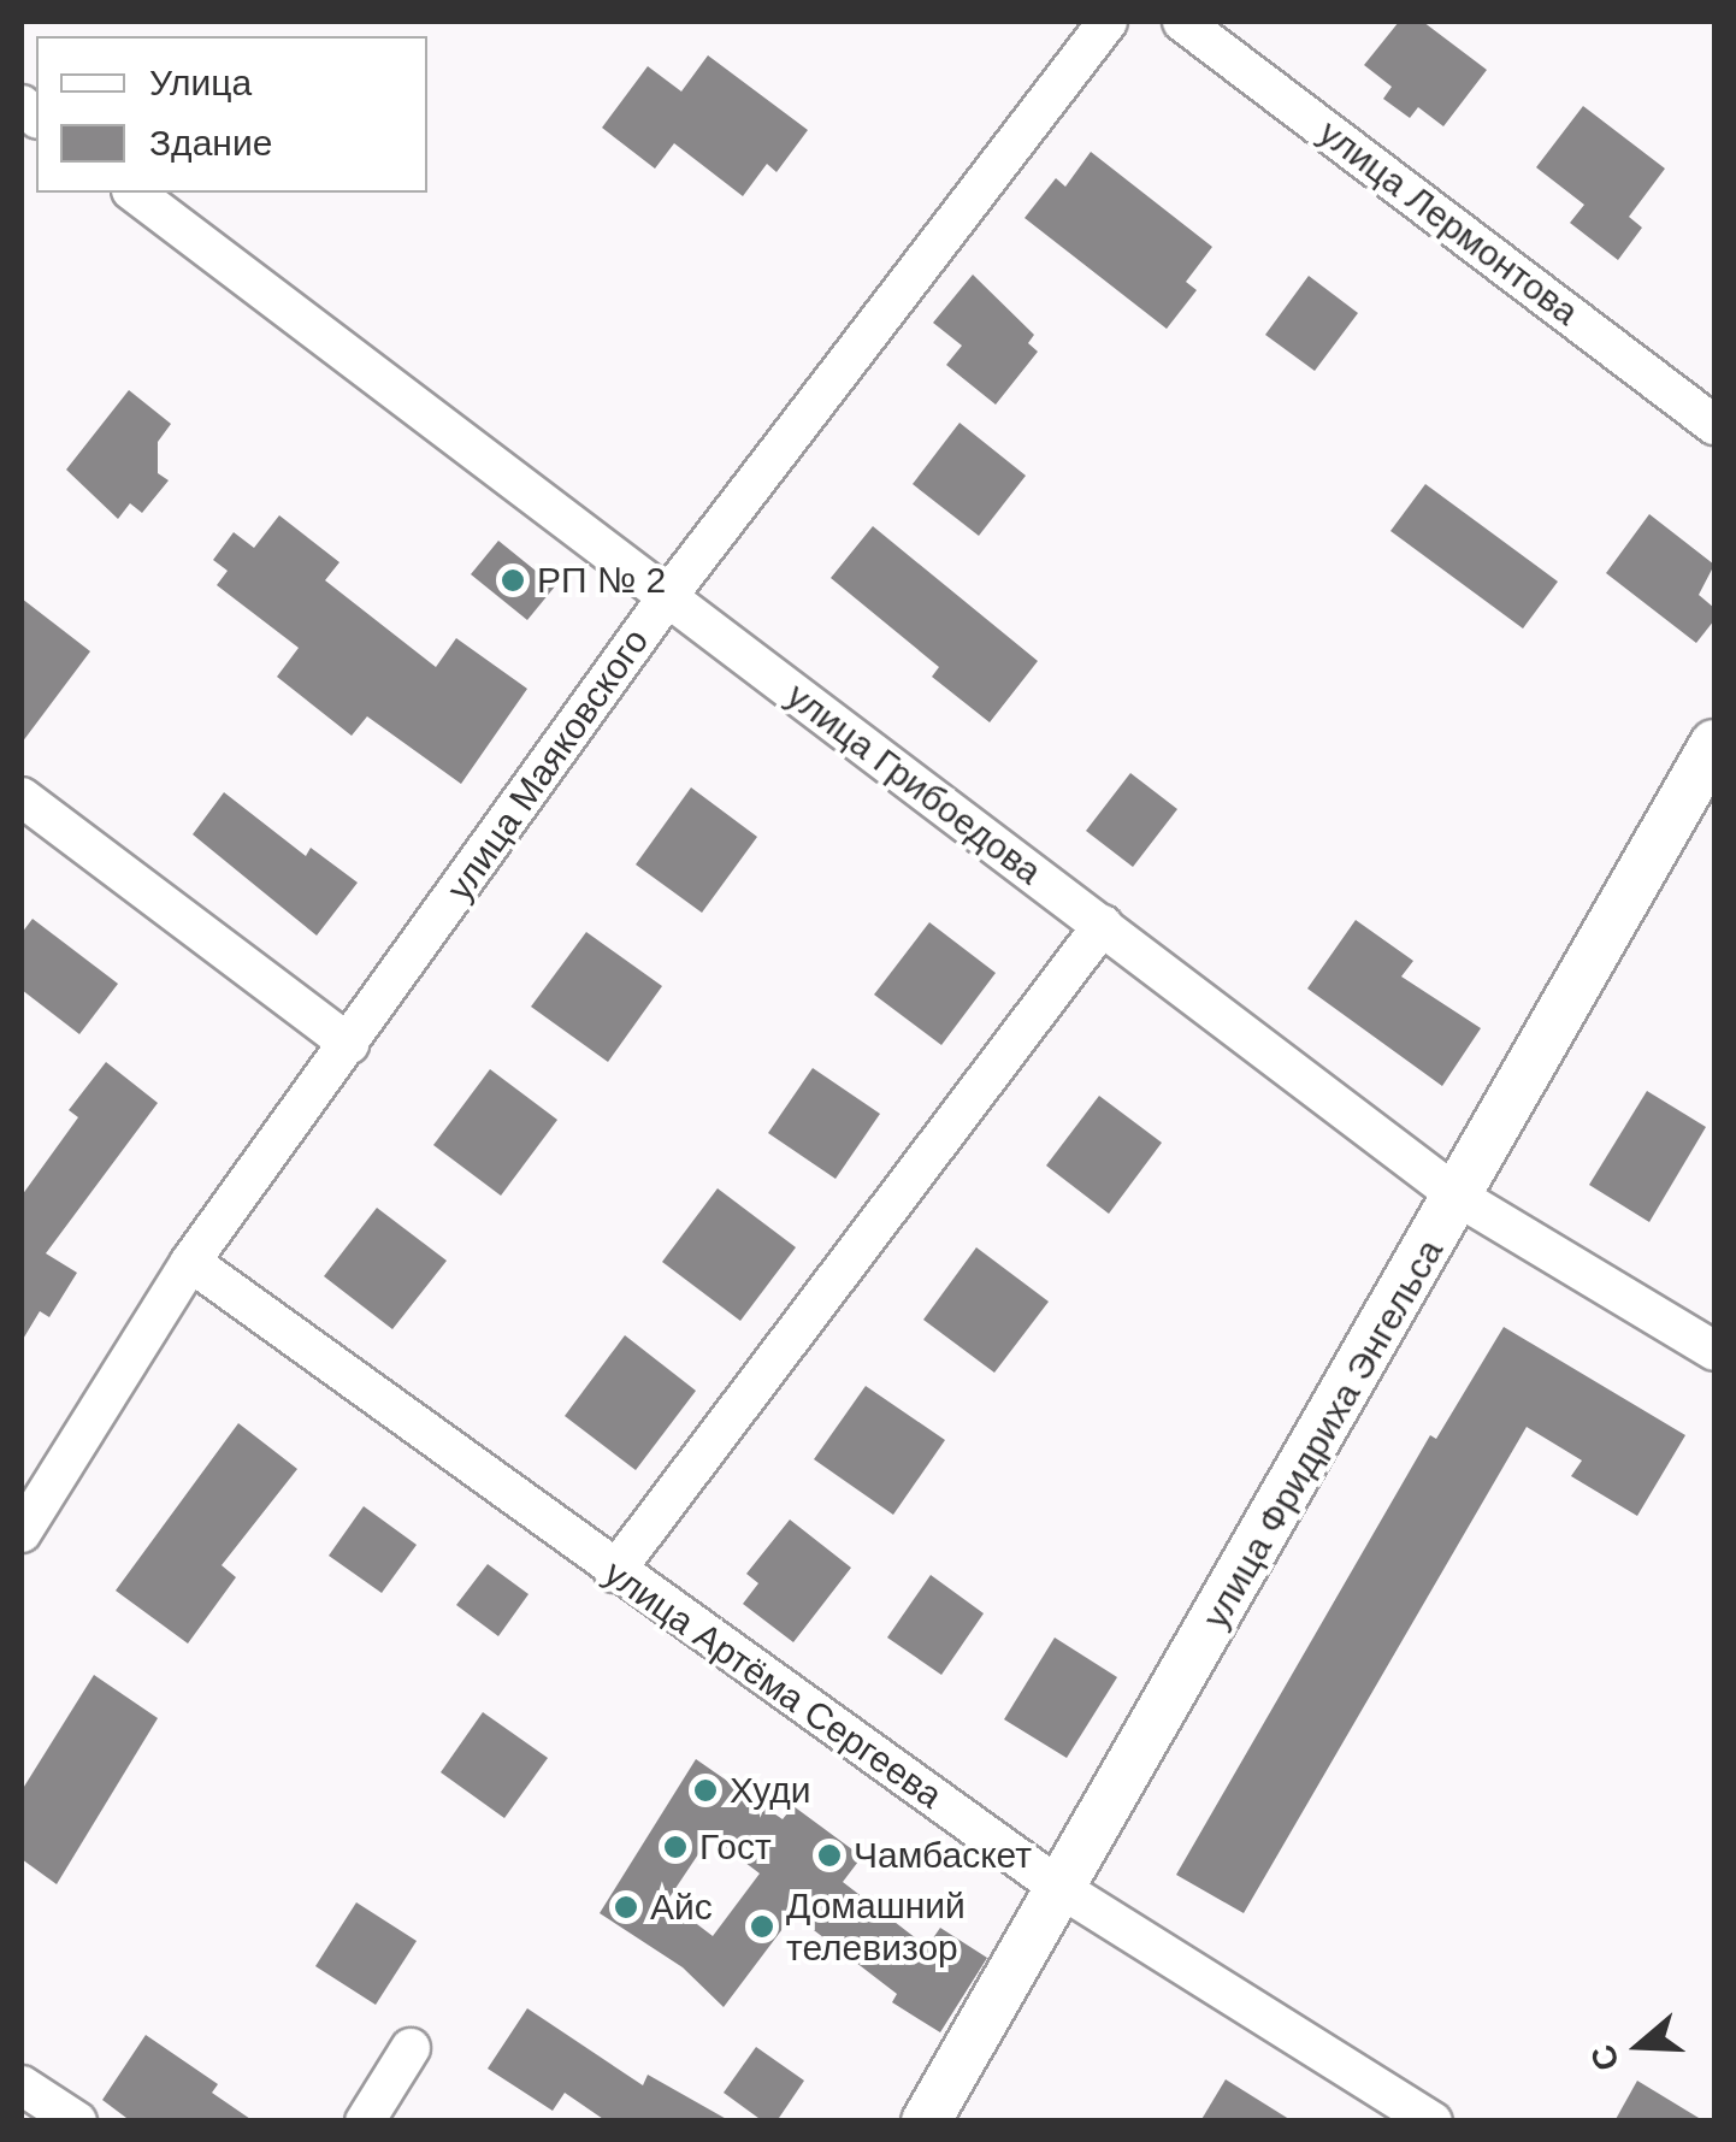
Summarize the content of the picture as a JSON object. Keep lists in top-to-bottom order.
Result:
{
  "streets": {
    "street": [
      "улица Лермонтова",
      "улица Маяковского",
      "улица Грибоедова",
      "улица Фридриха Энгельса",
      "улица Артёма Сергеева"
    ]
  },
  "crossings": [
    ["улица Маяковского", "улица Грибоедова"],
    ["улица Маяковского", "улица Артёма Сергеева"],
    ["улица Грибоедова", "улица Фридриха Энгельса"],
    ["улица Фридриха Энгельса", "улица Артёма Сергеева"]
  ],
  "places": [
    "РП № 2",
    "Худи",
    "Гост",
    "Чамбаскет",
    "Айс",
    "Домашний телевизор"
  ],
  "legend": ["Улица", "Здание"],
  "north": "left"
}
